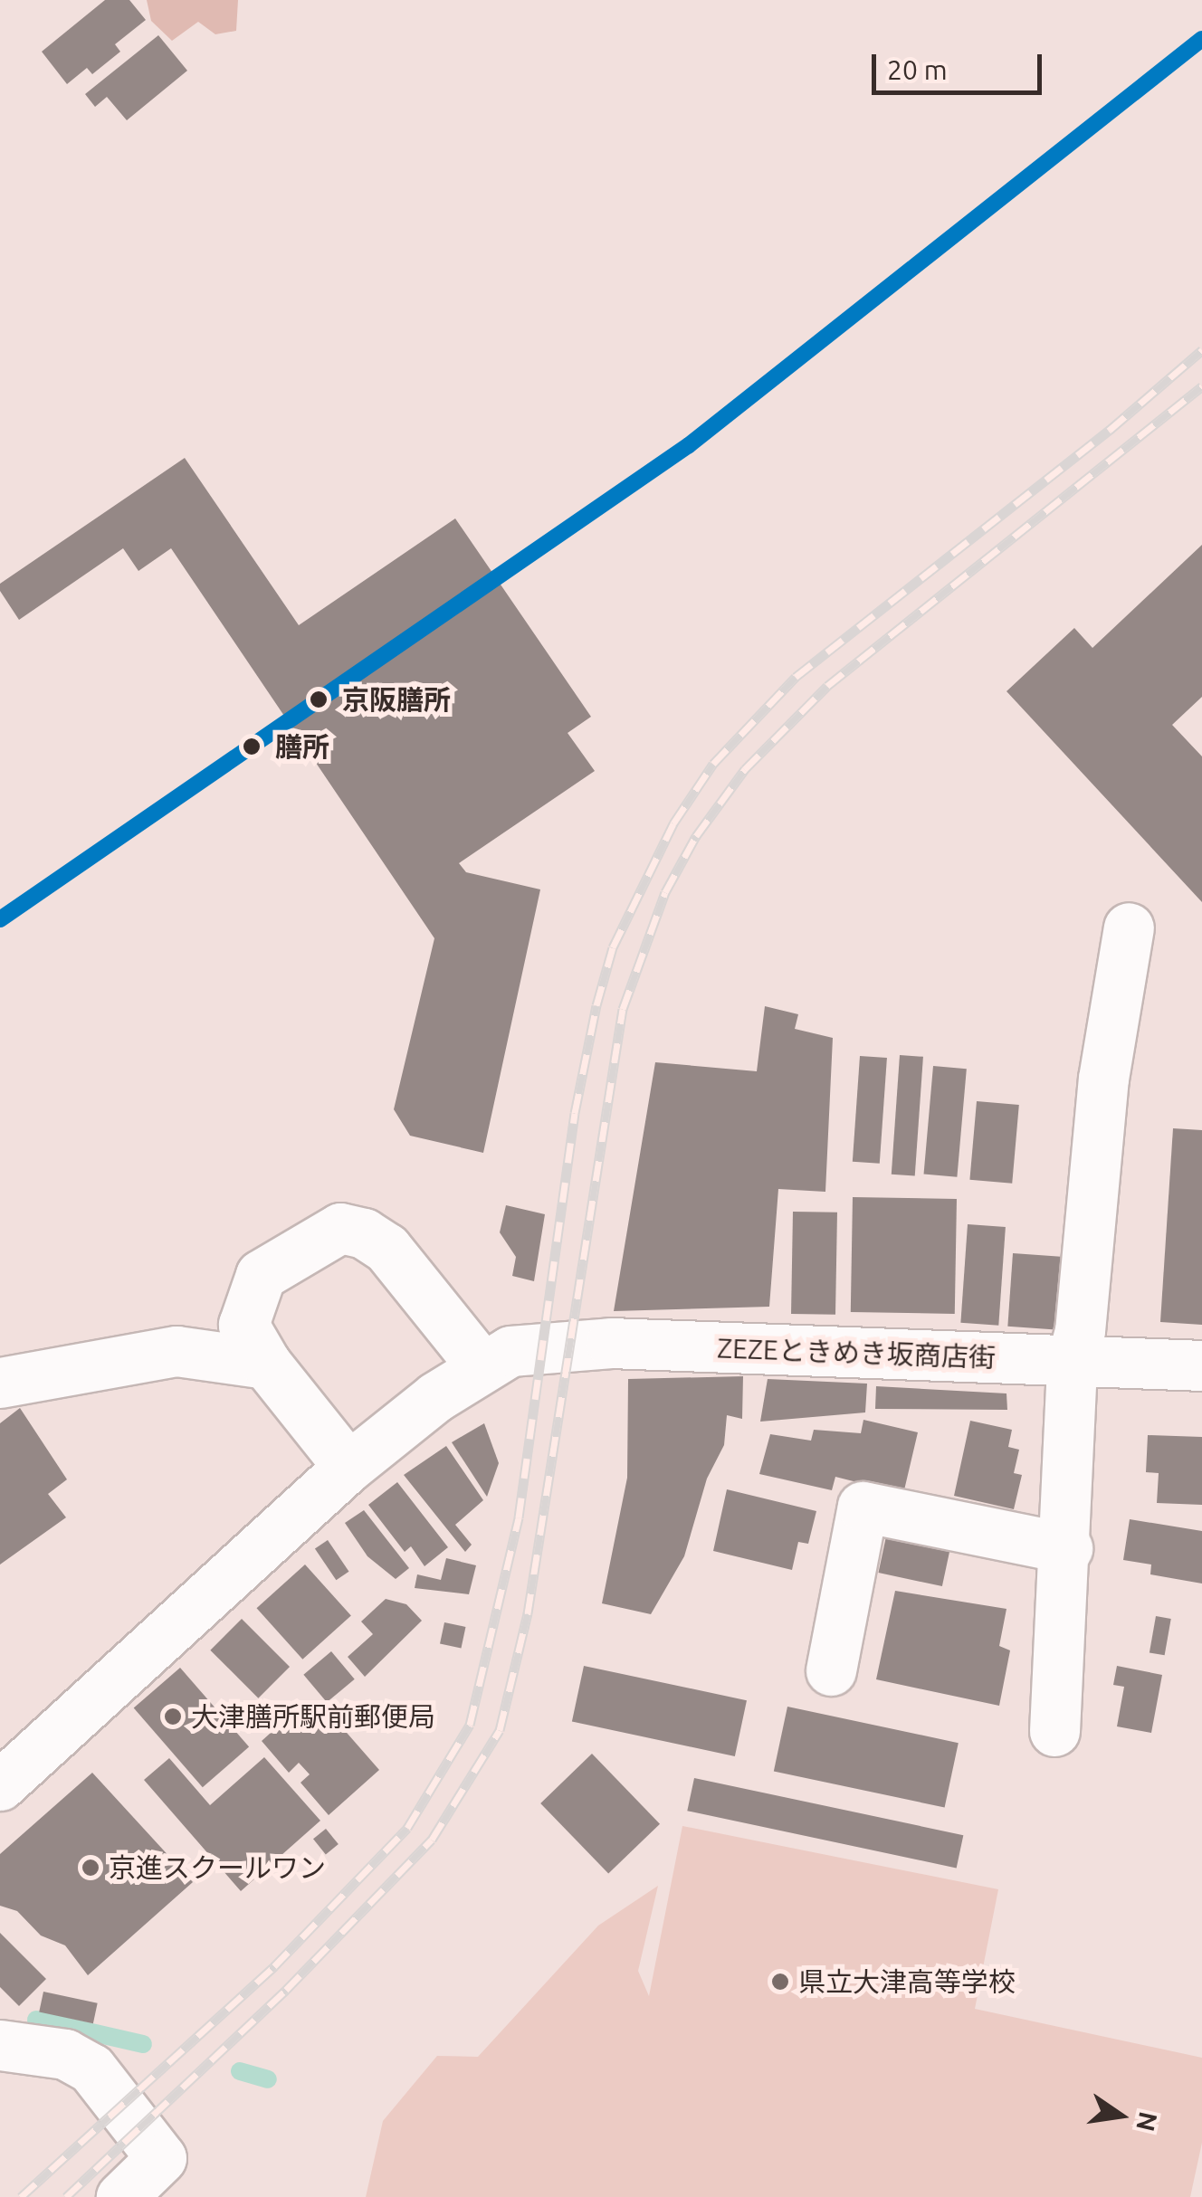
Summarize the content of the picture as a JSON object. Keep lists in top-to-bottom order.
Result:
{
  "streets": {
    "street": ["ZEZEときめき坂商店街"]
  },
  "places": [
    "京阪膳所",
    "膳所",
    "大津膳所駅前郵便局",
    "京進スクールワン",
    "県立大津高等学校"
  ],
  "scale_bar": "20 m",
  "north": "right"
}
